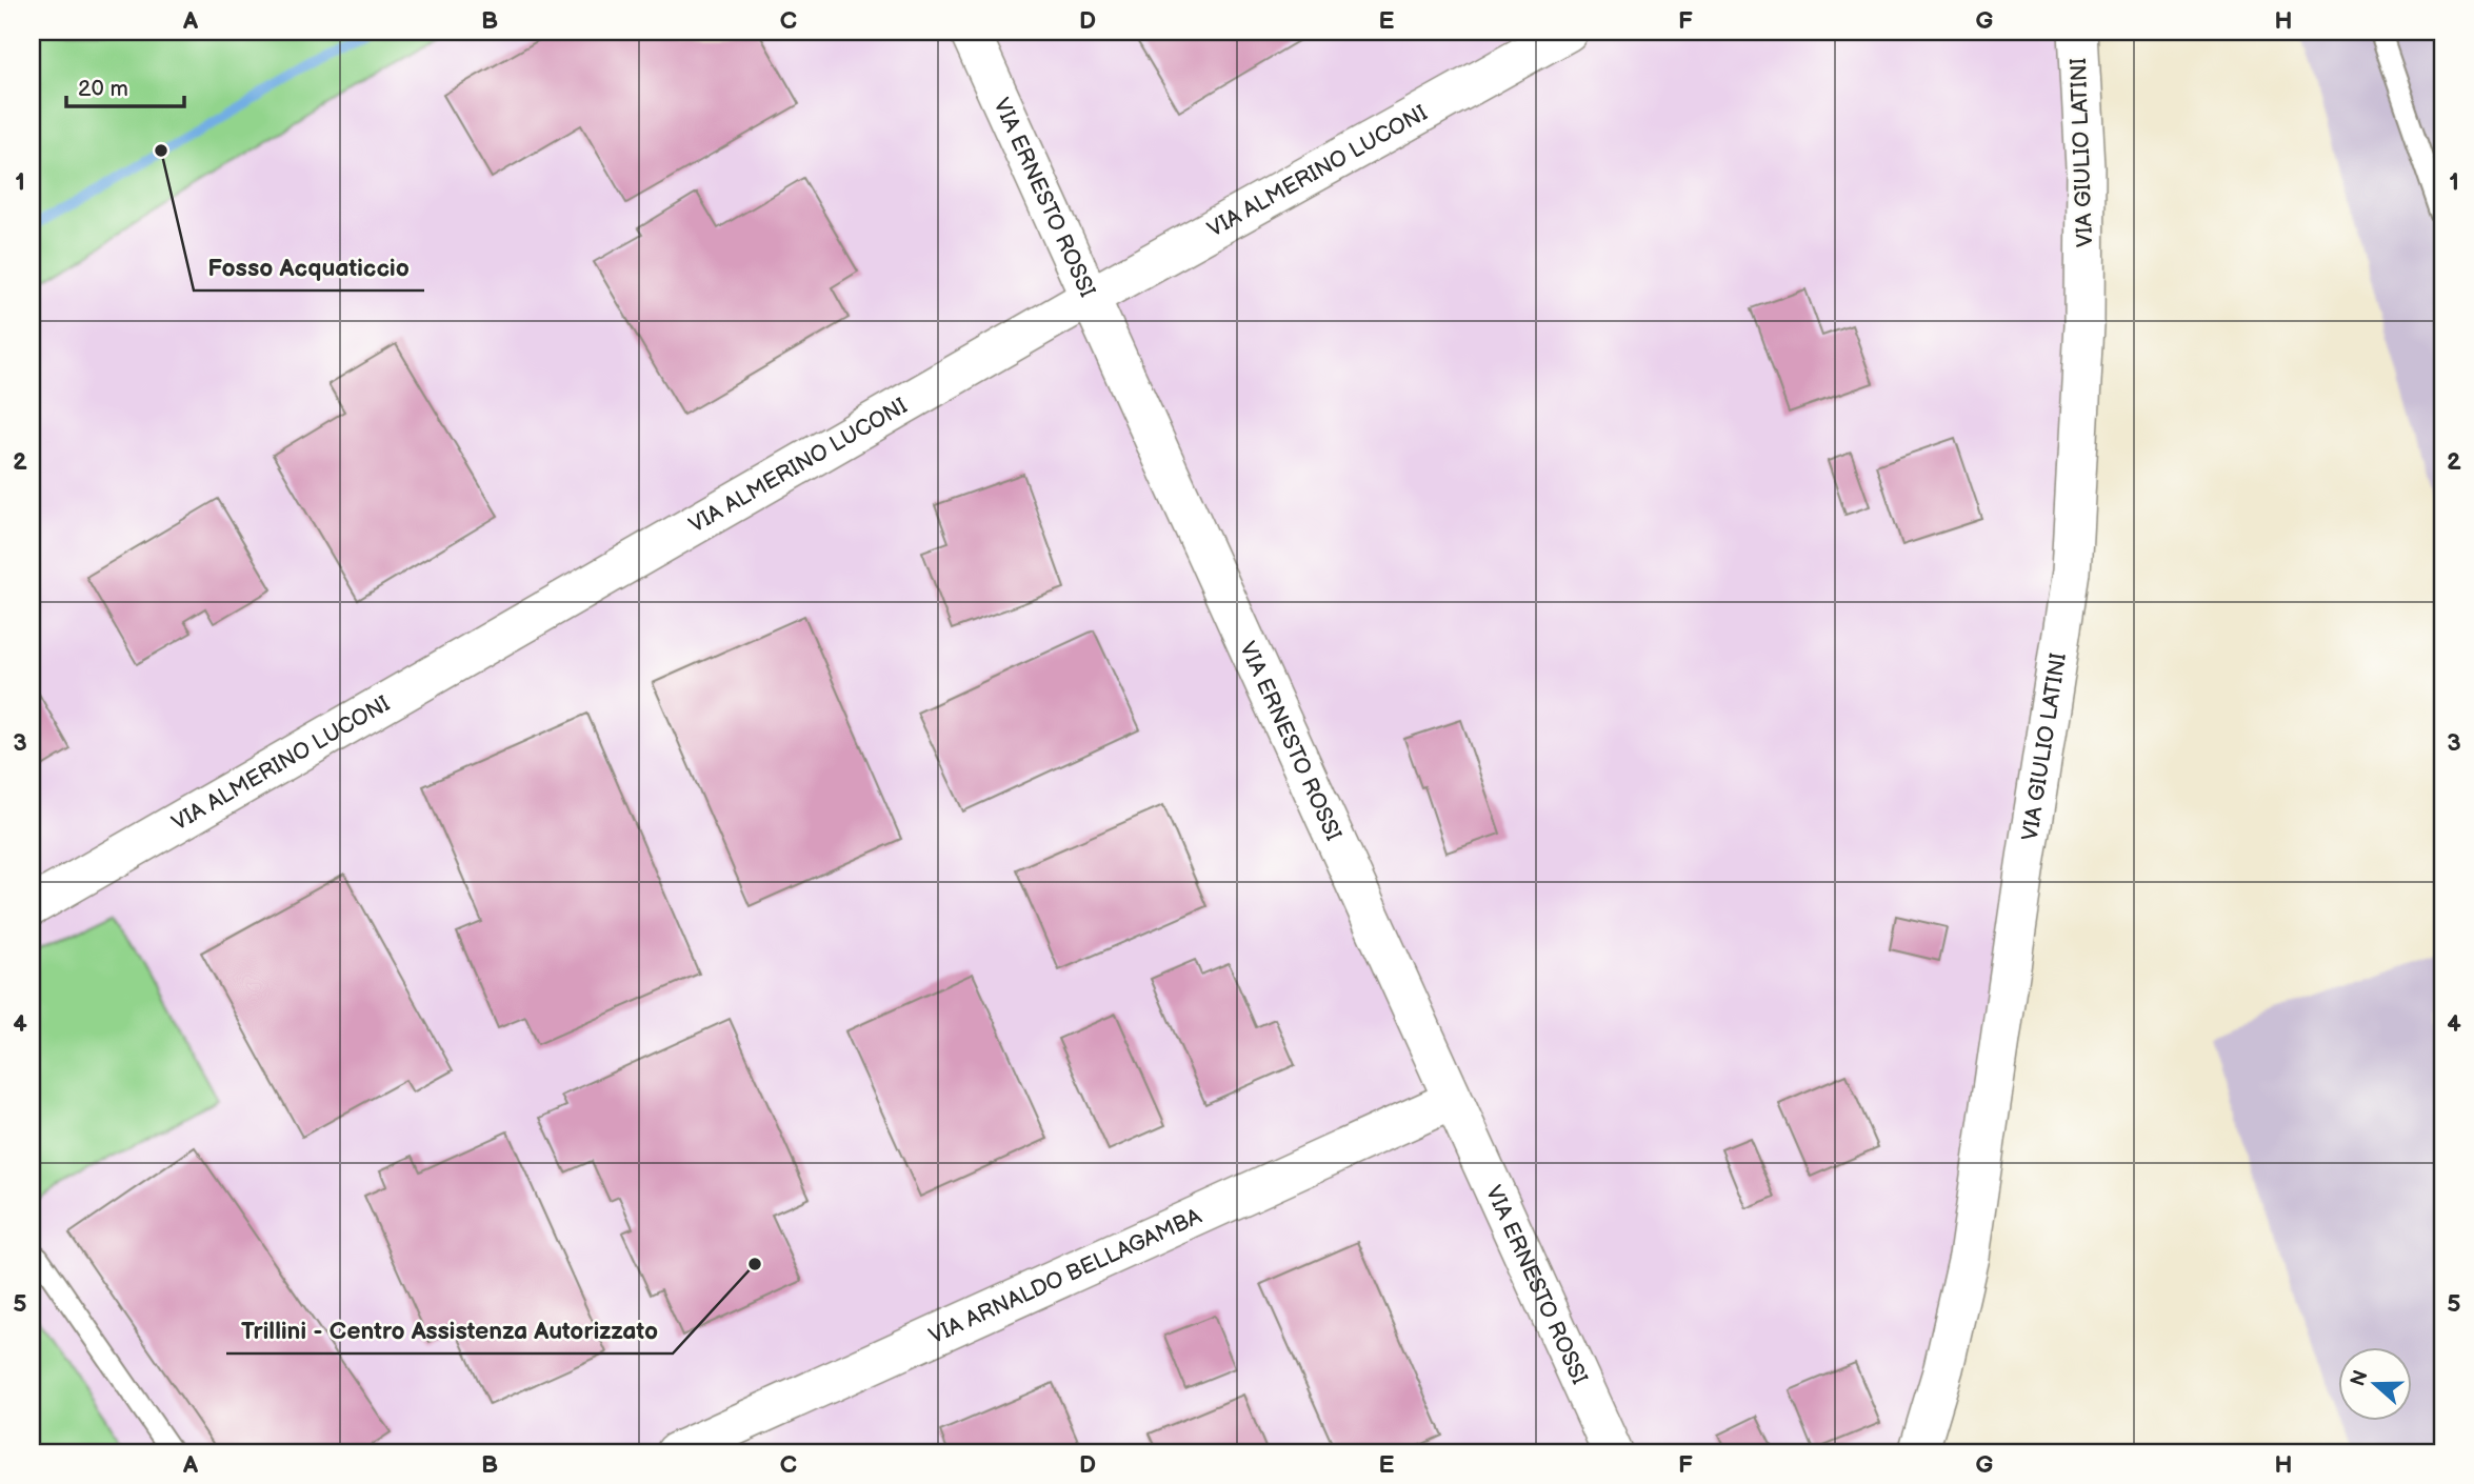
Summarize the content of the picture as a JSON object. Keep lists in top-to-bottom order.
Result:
{
  "streets": {
    "street": [
      "VIA GIULIO LATINI",
      "VIA ALMERINO LUCONI",
      "VIA ERNESTO ROSSI",
      "VIA ARNALDO BELLAGAMBA"
    ]
  },
  "crossings": [
    ["VIA ALMERINO LUCONI", "VIA ERNESTO ROSSI"],
    ["VIA ERNESTO ROSSI", "VIA ARNALDO BELLAGAMBA"]
  ],
  "places": ["Fosso Acquaticcio", "Trillini - Centro Assistenza Autorizzato"],
  "scale_bar": "20 m",
  "north": "left",
  "grid": {
    "columns": [
      "A",
      "B",
      "C",
      "D",
      "E",
      "F",
      "G",
      "H"
    ],
    "rows": [
      "1",
      "2",
      "3",
      "4",
      "5"
    ]
  }
}
